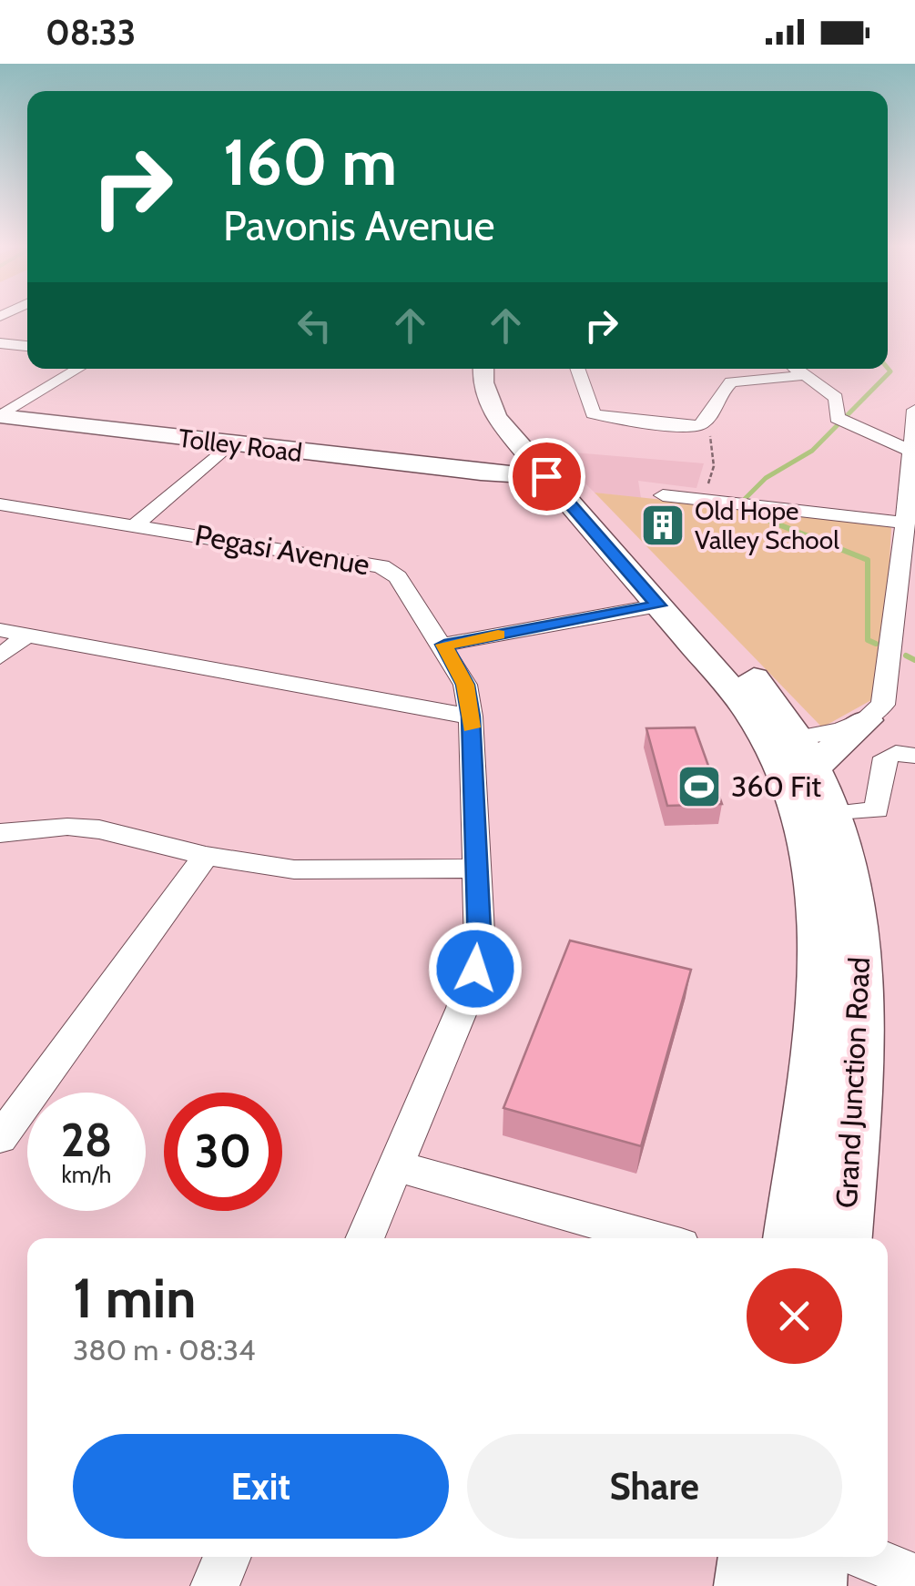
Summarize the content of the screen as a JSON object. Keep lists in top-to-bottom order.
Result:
{
  "streets": {
    "main road": ["Tolley Road", "Grand Junction Road"],
    "street": ["Pegasi Avenue"]
  },
  "crossings": [
    ["Tolley Road", "Grand Junction Road"]
  ],
  "places": {
    "building": ["Old Hope Valley School"],
    "sports": ["360 Fit"]
  },
  "page": {
    "status": "08:33",
    "turn": ["160 m", "Pavonis Avenue"],
    "speed": "28 km/h",
    "limit": "30",
    "heading": ["1 min", "380 m · 08:34"],
    "buttons": ["Exit", "Share"]
  }
}
